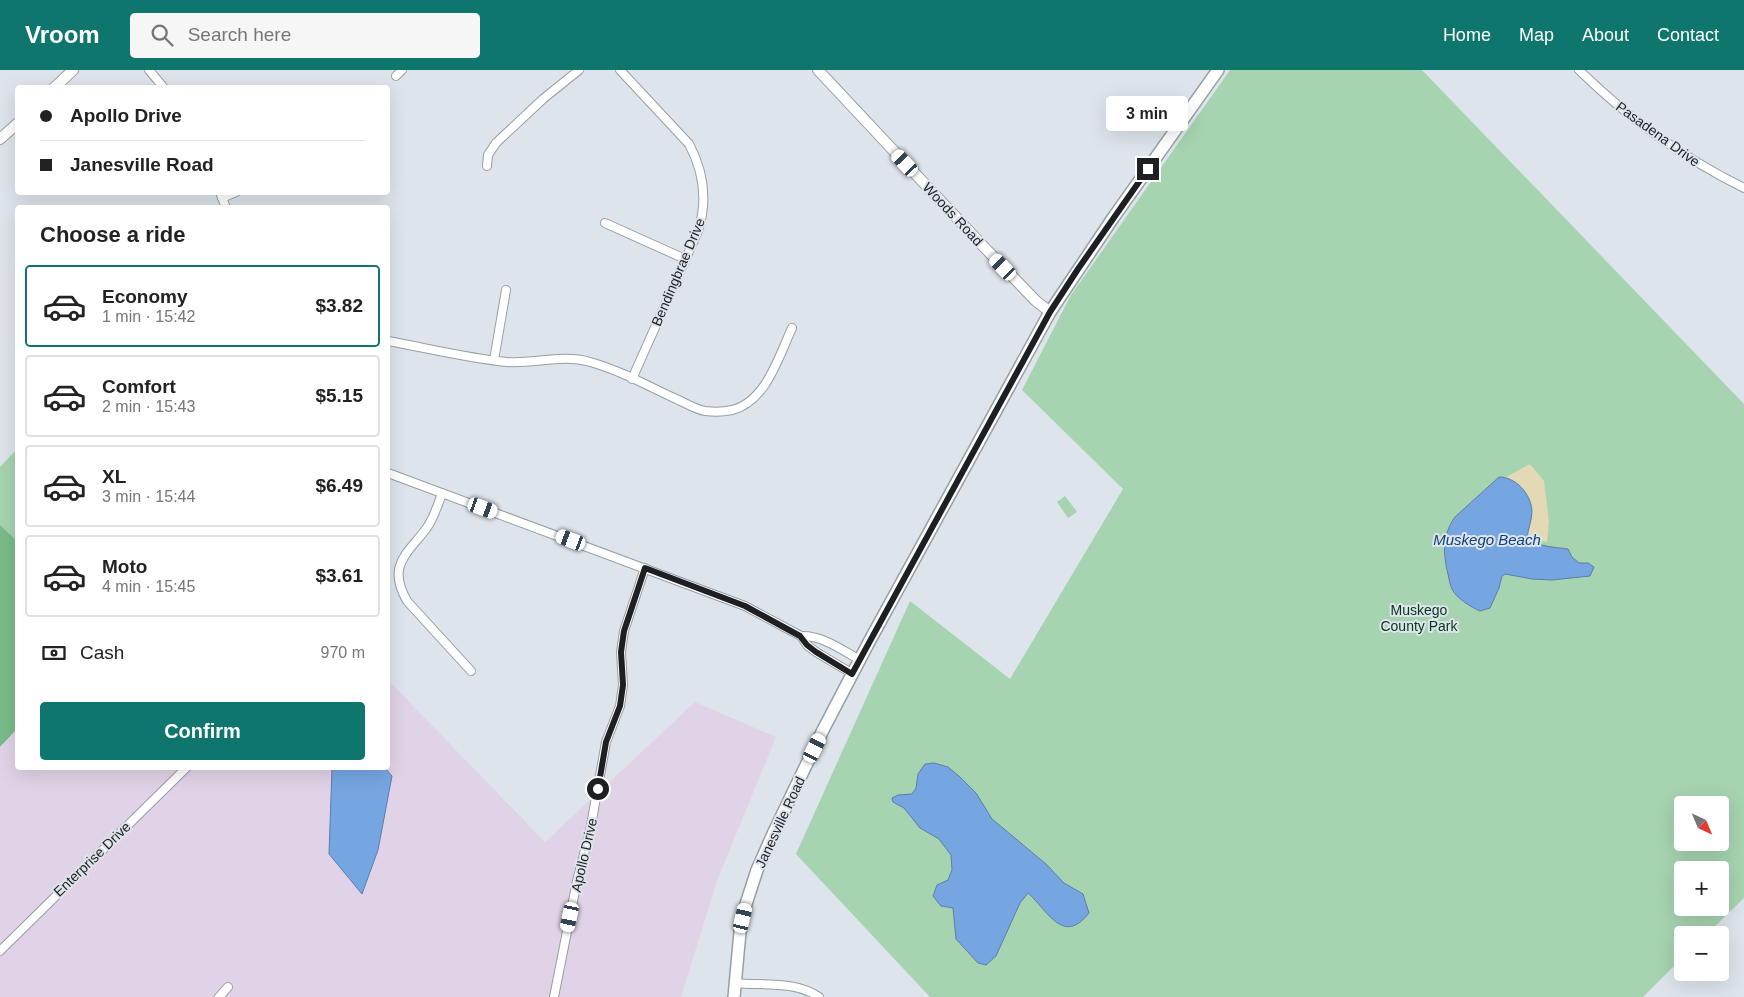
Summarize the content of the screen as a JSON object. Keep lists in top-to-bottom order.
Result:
{
  "streets": {
    "main road": ["Janesville Road"],
    "street": [
      "Pasadena Drive",
      "Woods Road",
      "Bendingbrae Drive",
      "Apollo Drive",
      "Enterprise Drive"
    ]
  },
  "crossings": [
    ["Woods Road", "Janesville Road"]
  ],
  "water": ["Muskego Beach"],
  "parks": ["Muskego County Park"],
  "north": "bottom right",
  "page": {
    "header": "Vroom",
    "search": "Search here",
    "nav": [
      "Home",
      "Map",
      "About",
      "Contact"
    ],
    "banner": ["Apollo Drive", "Janesville Road"],
    "bubble": "3 min",
    "heading": "Choose a ride",
    "list": [
      {
        "name": "Economy",
        "note": "1 min · 15:42",
        "value": "$3.82"
      },
      {
        "name": "Comfort",
        "note": "2 min · 15:43",
        "value": "$5.15"
      },
      {
        "name": "XL",
        "note": "3 min · 15:44",
        "value": "$6.49"
      },
      {
        "name": "Moto",
        "note": "4 min · 15:45",
        "value": "$3.61"
      }
    ],
    "pay": ["Cash", "970 m"],
    "buttons": "Confirm",
    "map_buttons": ["+", "−"]
  }
}
